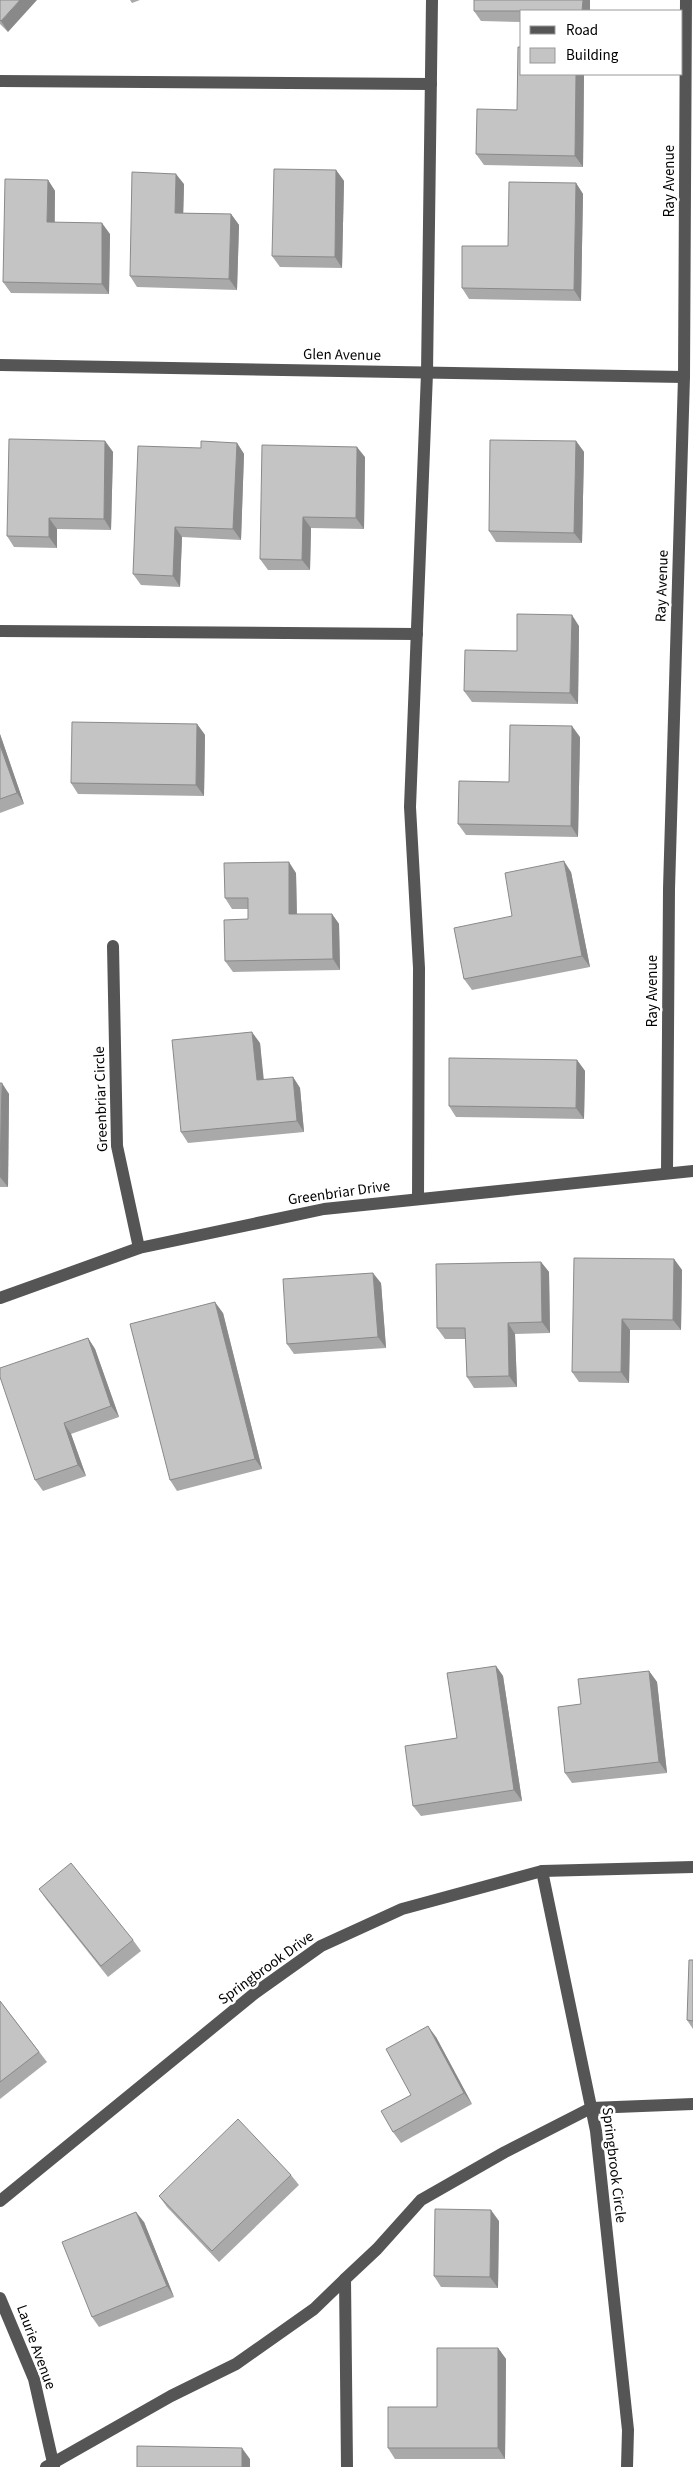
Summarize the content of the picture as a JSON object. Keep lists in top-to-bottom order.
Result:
{
  "streets": {
    "street": [
      "Ray Avenue",
      "Glen Avenue",
      "Greenbriar Circle",
      "Greenbriar Drive",
      "Springbrook Drive",
      "Springbrook Circle",
      "Laurie Avenue"
    ]
  },
  "crossings": [
    ["Ray Avenue", "Glen Avenue"],
    ["Ray Avenue", "Greenbriar Drive"],
    ["Greenbriar Circle", "Greenbriar Drive"],
    ["Springbrook Drive", "Springbrook Circle"]
  ],
  "legend": ["Road", "Building"]
}
